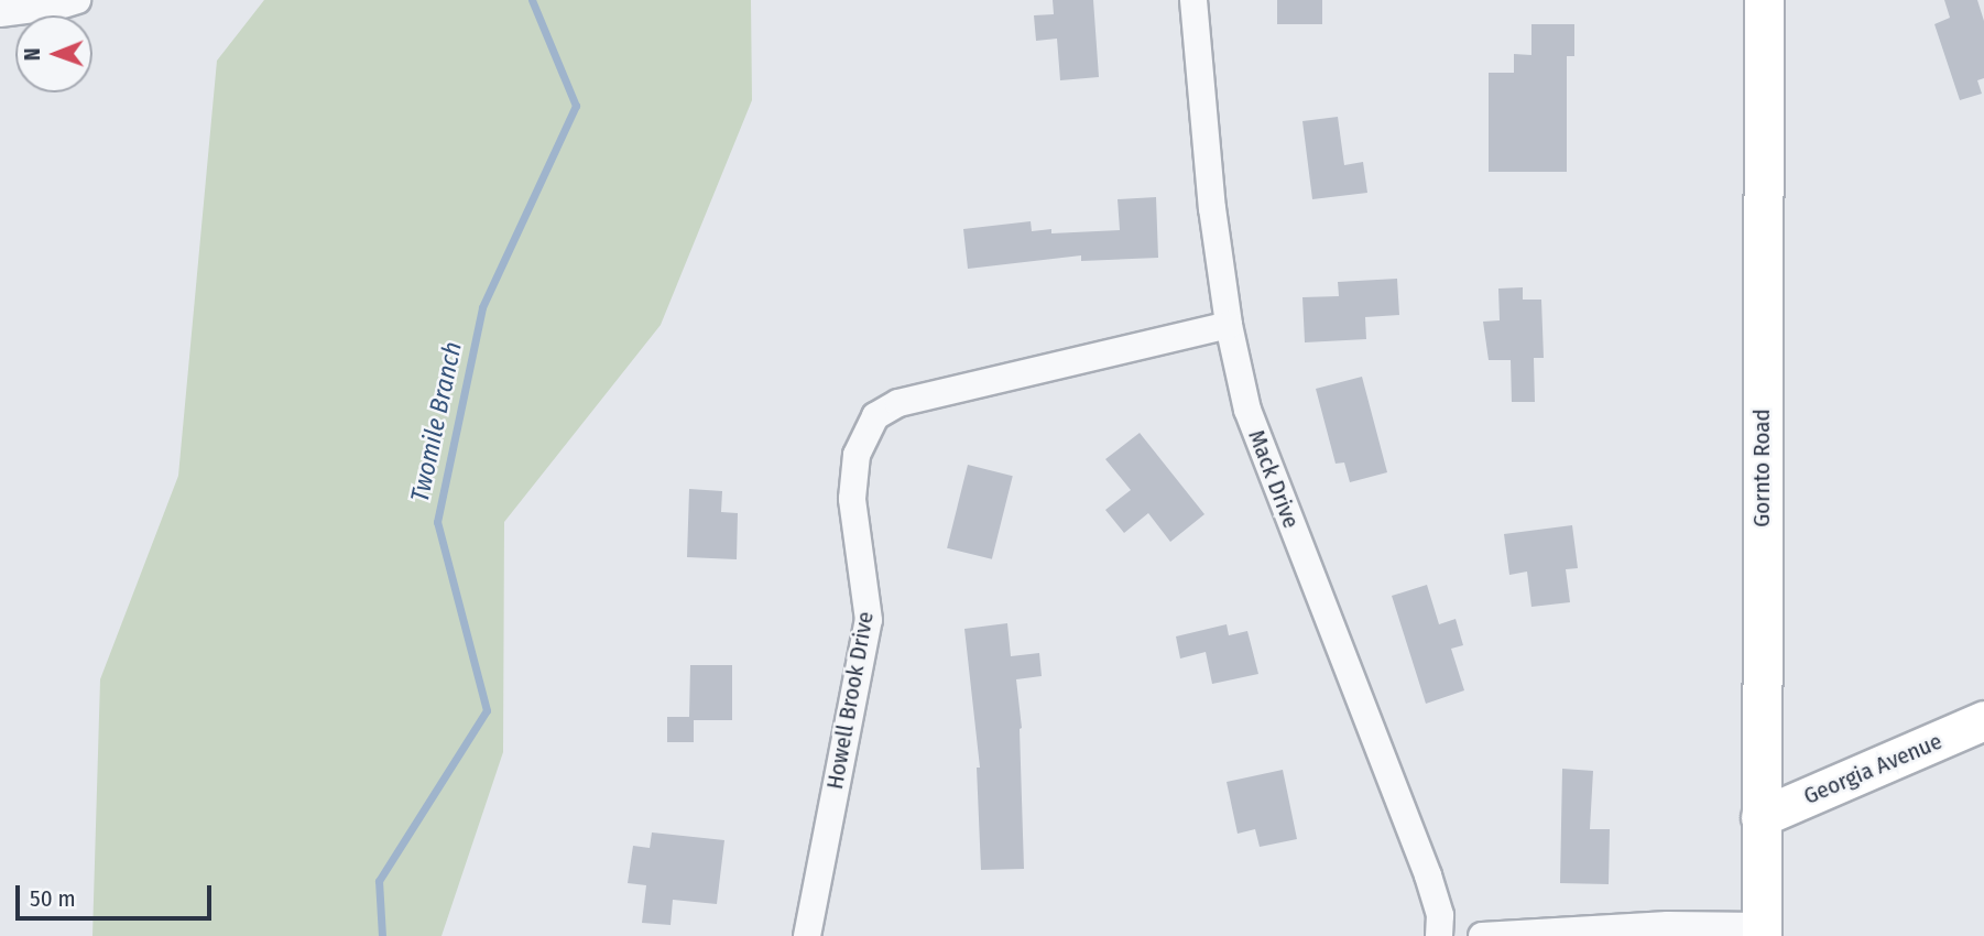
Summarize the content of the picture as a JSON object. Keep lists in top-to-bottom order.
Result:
{
  "streets": {
    "main road": ["Gornto Road", "Georgia Avenue"],
    "street": ["Mack Drive", "Howell Brook Drive"]
  },
  "crossings": [
    ["Gornto Road", "Georgia Avenue"],
    ["Mack Drive", "Howell Brook Drive"]
  ],
  "water": ["Twomile Branch"],
  "scale_bar": "50 m",
  "north": "left"
}
